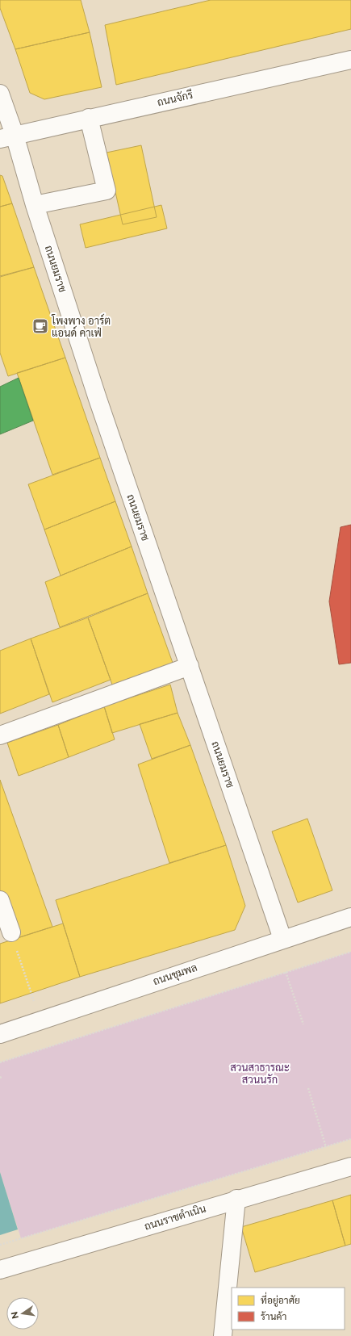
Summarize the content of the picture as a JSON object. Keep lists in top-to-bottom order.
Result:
{
  "streets": {
    "street": [
      "ถนนจักรี",
      "ถนนยมราช",
      "ถนนชุมพล",
      "ถนนราชดำเนิน"
    ]
  },
  "crossings": [
    ["ถนนจักรี", "ถนนยมราช"],
    ["ถนนยมราช", "ถนนชุมพล"]
  ],
  "parks": ["สวนสาธารณะ สวนนรัก"],
  "places": {
    "cafe": ["โพงพาง อาร์ต แอนด์ คาเฟ่"]
  },
  "legend": ["ที่อยู่อาศัย", "ร้านค้า"],
  "north": "left"
}
